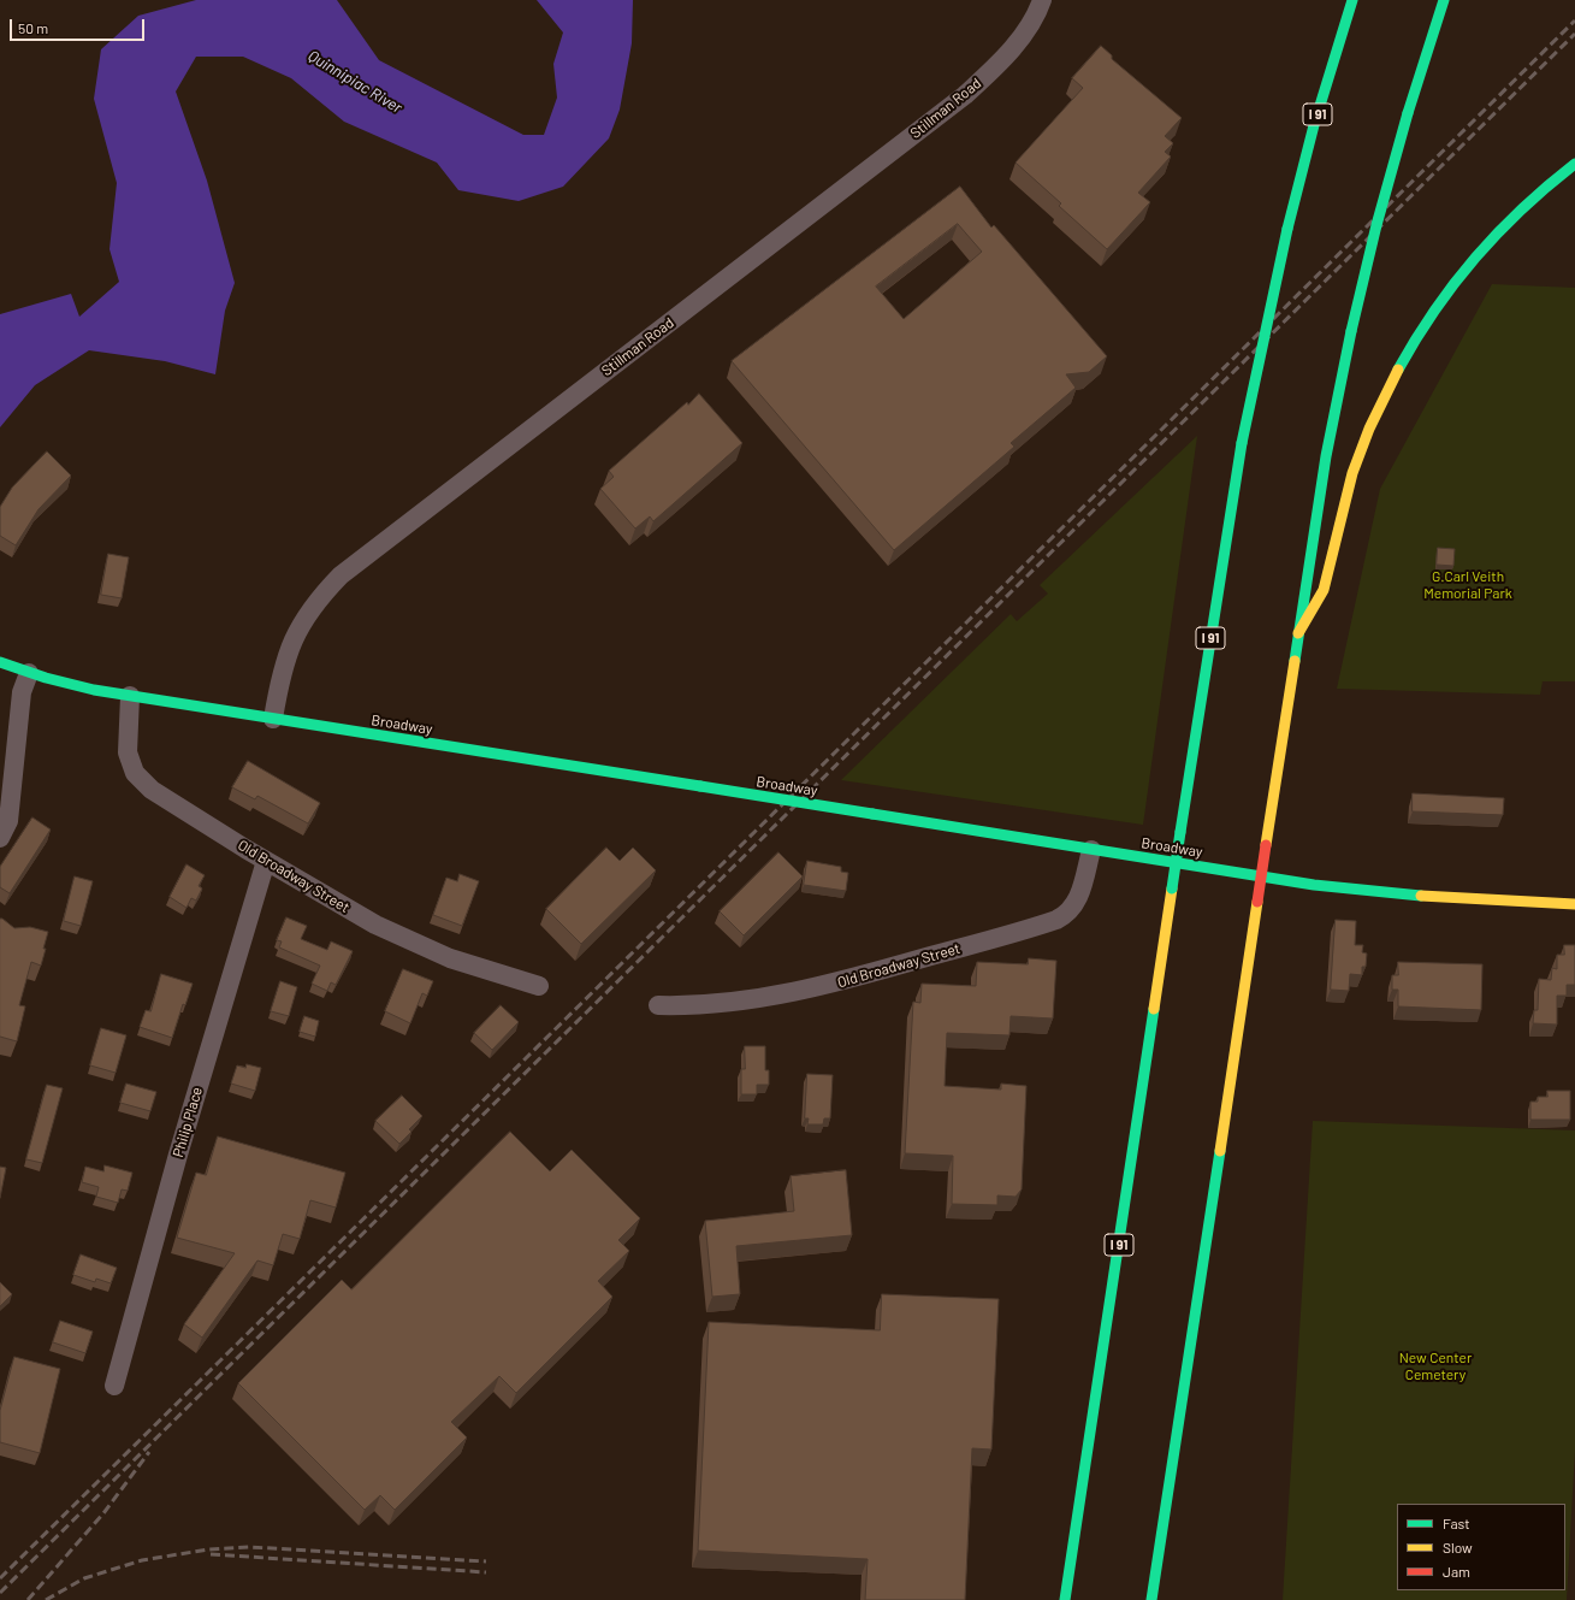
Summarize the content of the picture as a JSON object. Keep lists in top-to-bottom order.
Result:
{
  "streets": {
    "main road": ["I 91", "Broadway"],
    "street": ["Stillman Road", "Old Broadway Street", "Philip Place"]
  },
  "crossings": [
    ["Stillman Road", "Broadway"],
    ["Broadway", "Old Broadway Street"],
    ["Old Broadway Street", "Philip Place"]
  ],
  "water": ["Quinnipiac River"],
  "parks": ["G.Carl Veith Memorial Park", "New Center Cemetery"],
  "legend": ["Fast", "Slow", "Jam"],
  "scale_bar": "50 m"
}
